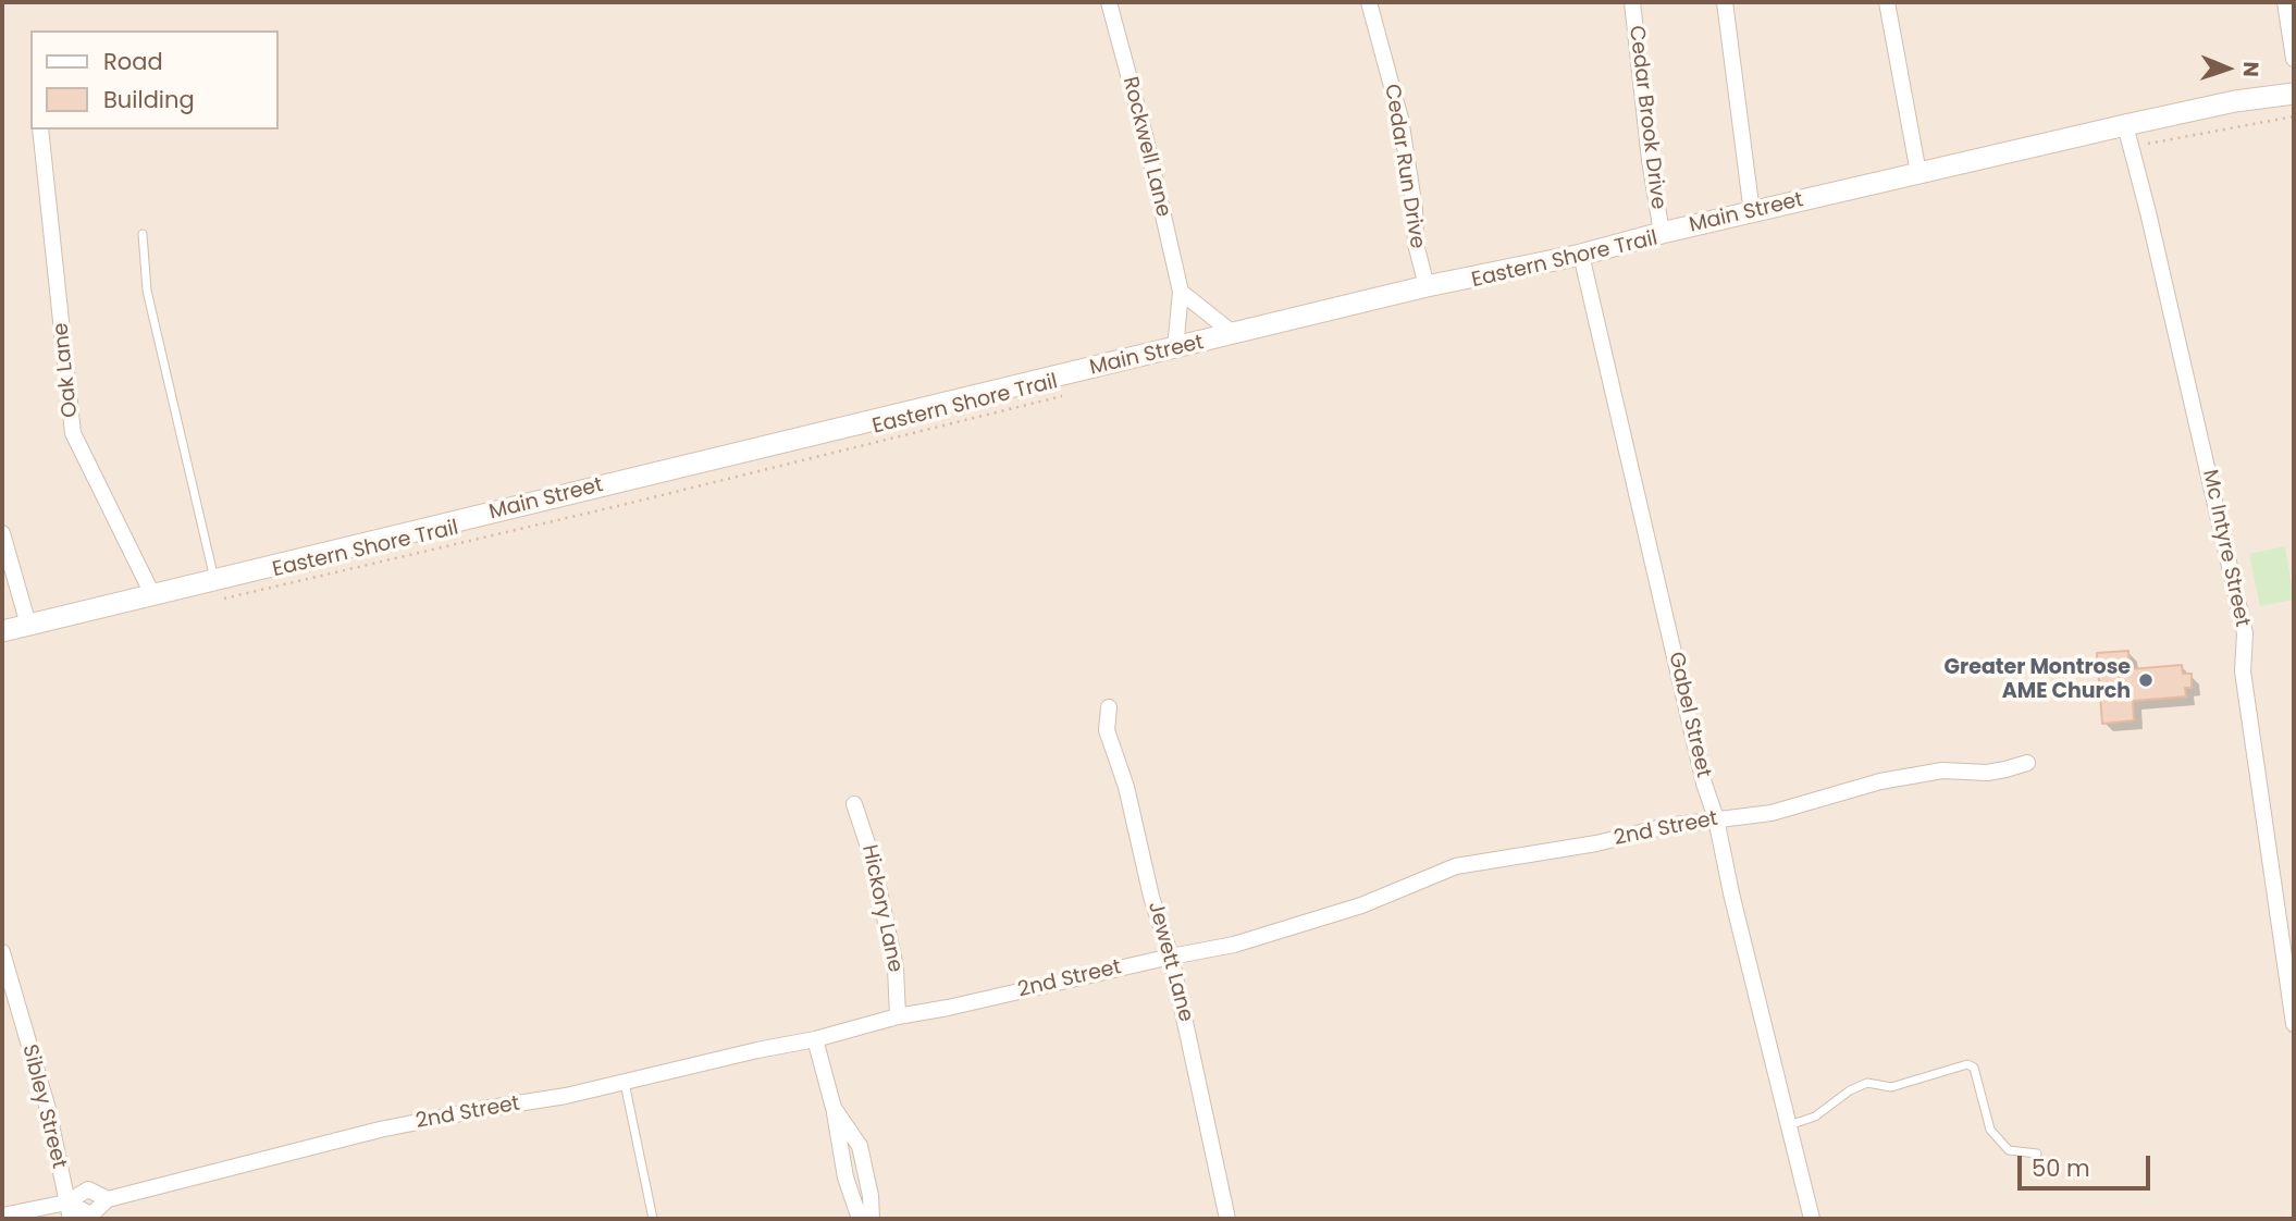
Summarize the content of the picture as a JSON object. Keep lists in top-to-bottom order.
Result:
{
  "streets": {
    "main road": ["Main Street"],
    "street": [
      "Cedar Brook Drive",
      "Rockwell Lane",
      "Cedar Run Drive",
      "Oak Lane",
      "Mc Intyre Street",
      "Gabel Street",
      "2nd Street",
      "Hickory Lane",
      "Jewett Lane",
      "Sibley Street"
    ],
    "path": ["Eastern Shore Trail"]
  },
  "crossings": [
    ["Cedar Brook Drive", "Main Street"],
    ["Rockwell Lane", "Main Street"],
    ["Cedar Run Drive", "Main Street"],
    ["Main Street", "Oak Lane"],
    ["Main Street", "Mc Intyre Street"],
    ["Main Street", "Gabel Street"],
    ["Gabel Street", "2nd Street"],
    ["2nd Street", "Hickory Lane"],
    ["2nd Street", "Jewett Lane"],
    ["2nd Street", "Sibley Street"]
  ],
  "places": ["Greater Montrose AME Church"],
  "legend": ["Road", "Building"],
  "scale_bar": "50 m",
  "north": "right"
}
